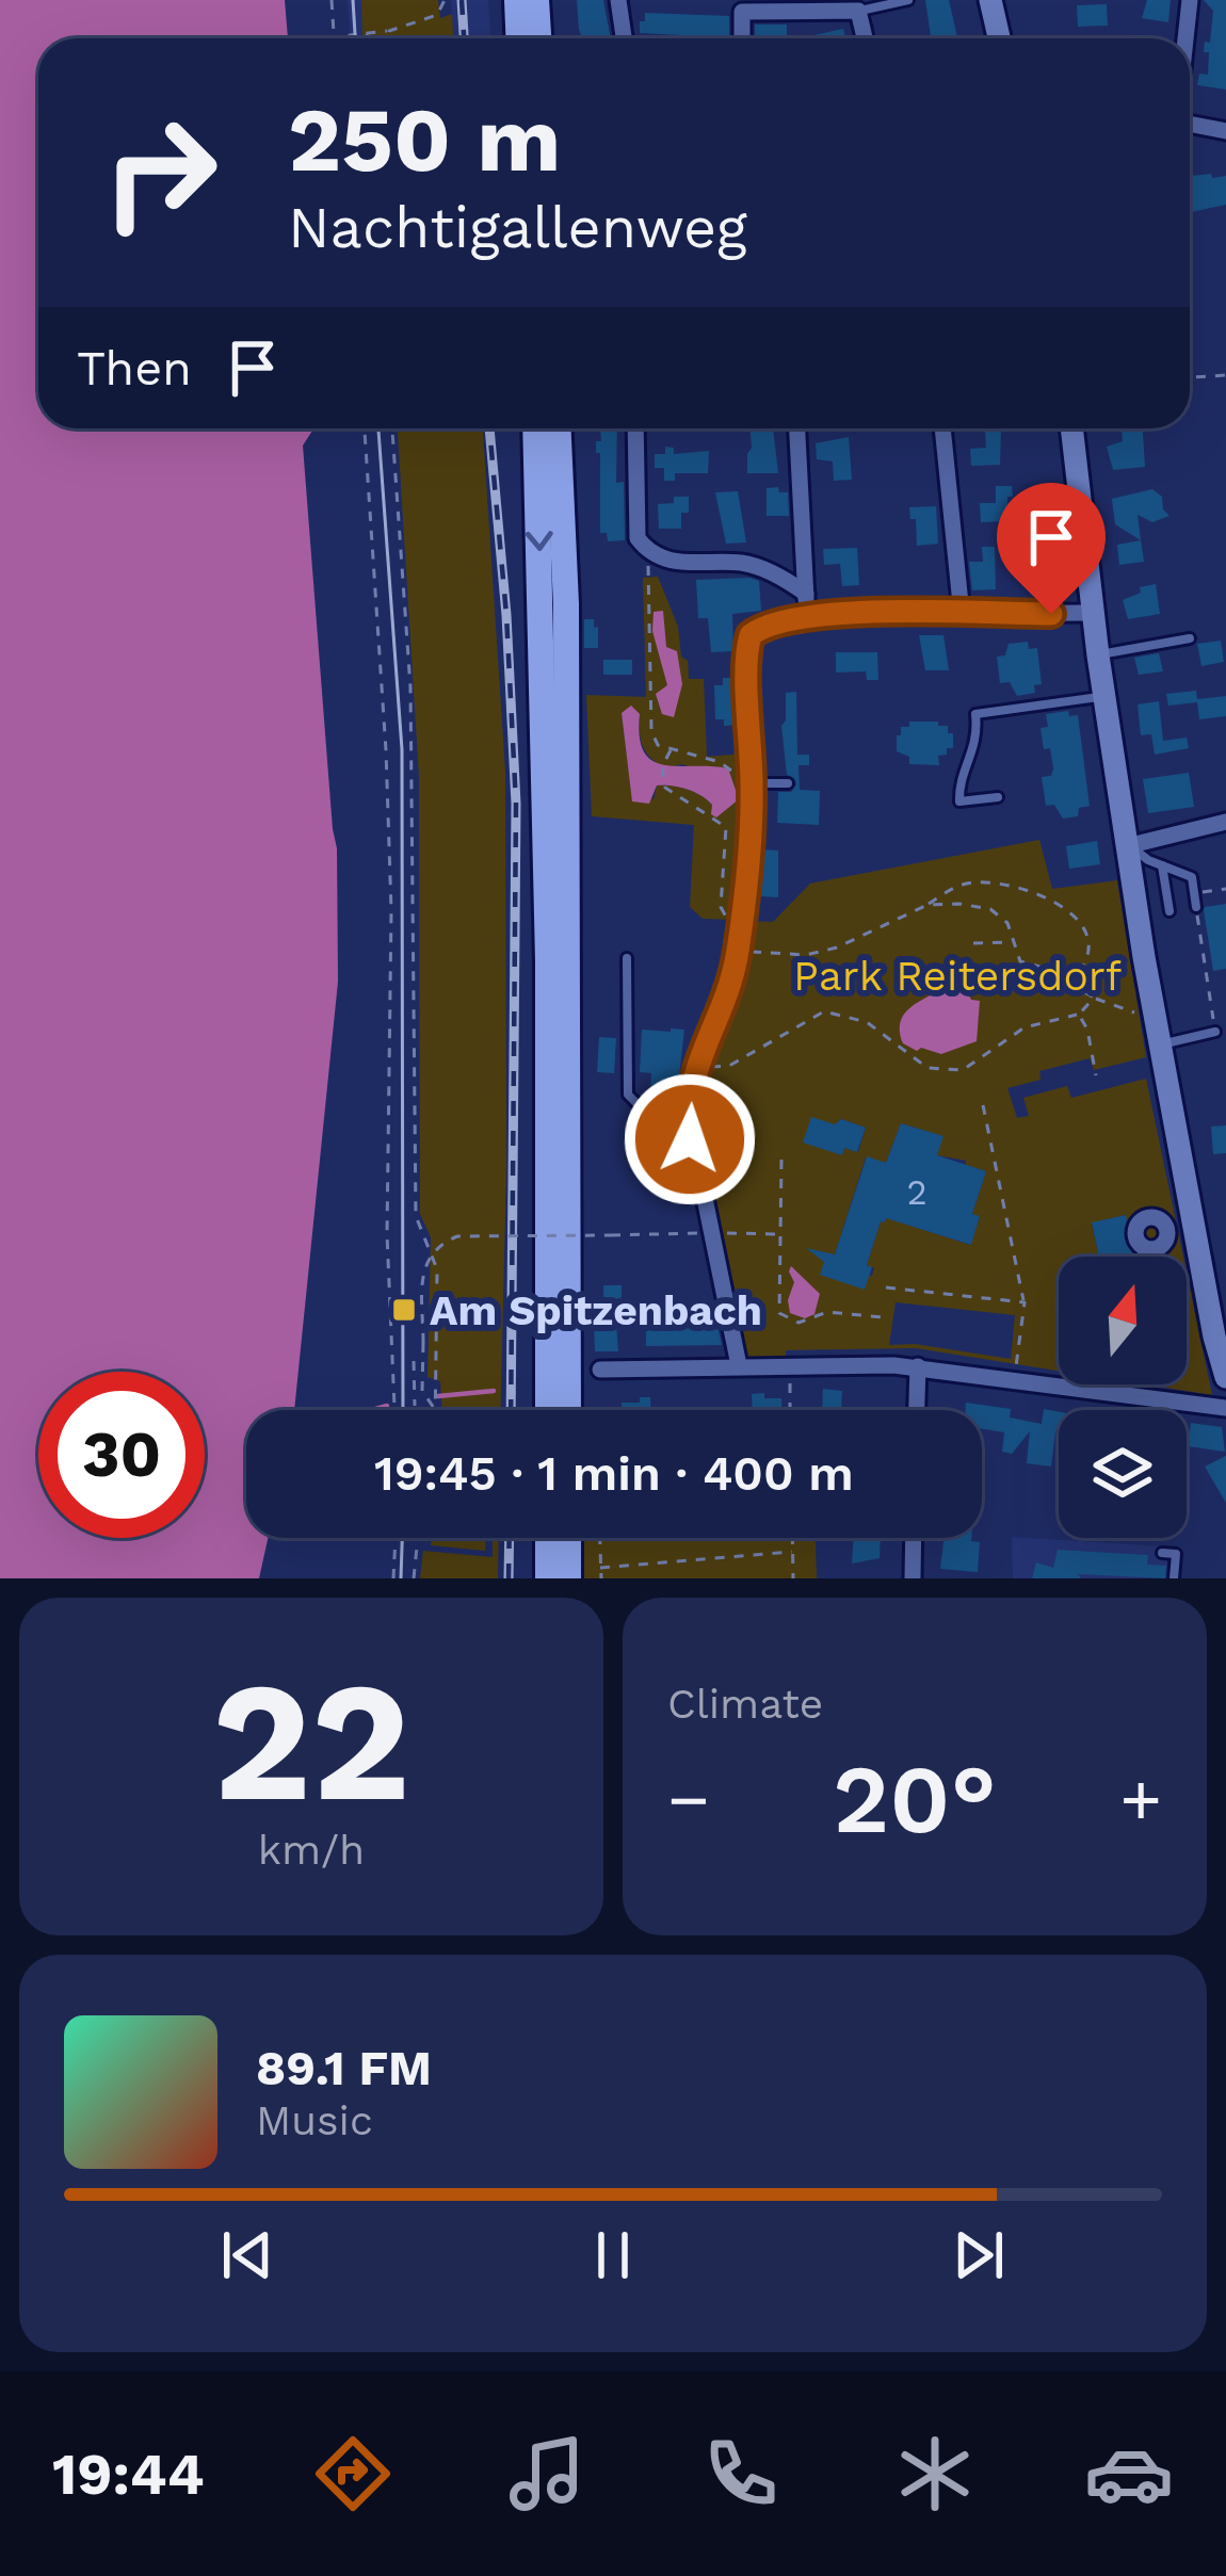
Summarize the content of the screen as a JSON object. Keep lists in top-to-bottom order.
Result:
{
  "parks": ["Park Reitersdorf"],
  "places": {
    "transit": ["Am Spitzenbach"]
  },
  "house_numbers": ["2"],
  "north": "top",
  "page": {
    "turn": ["250 m", "Nachtigallenweg"],
    "then": "Then",
    "limit": "30",
    "trip": "19:45 · 1 min · 400 m",
    "tile": [
      ["22", "km/h"],
      "Climate"
    ],
    "heat": ["−", "20°", "+"],
    "song": ["89.1 FM", "Music"],
    "tabs": "19:44"
  }
}
